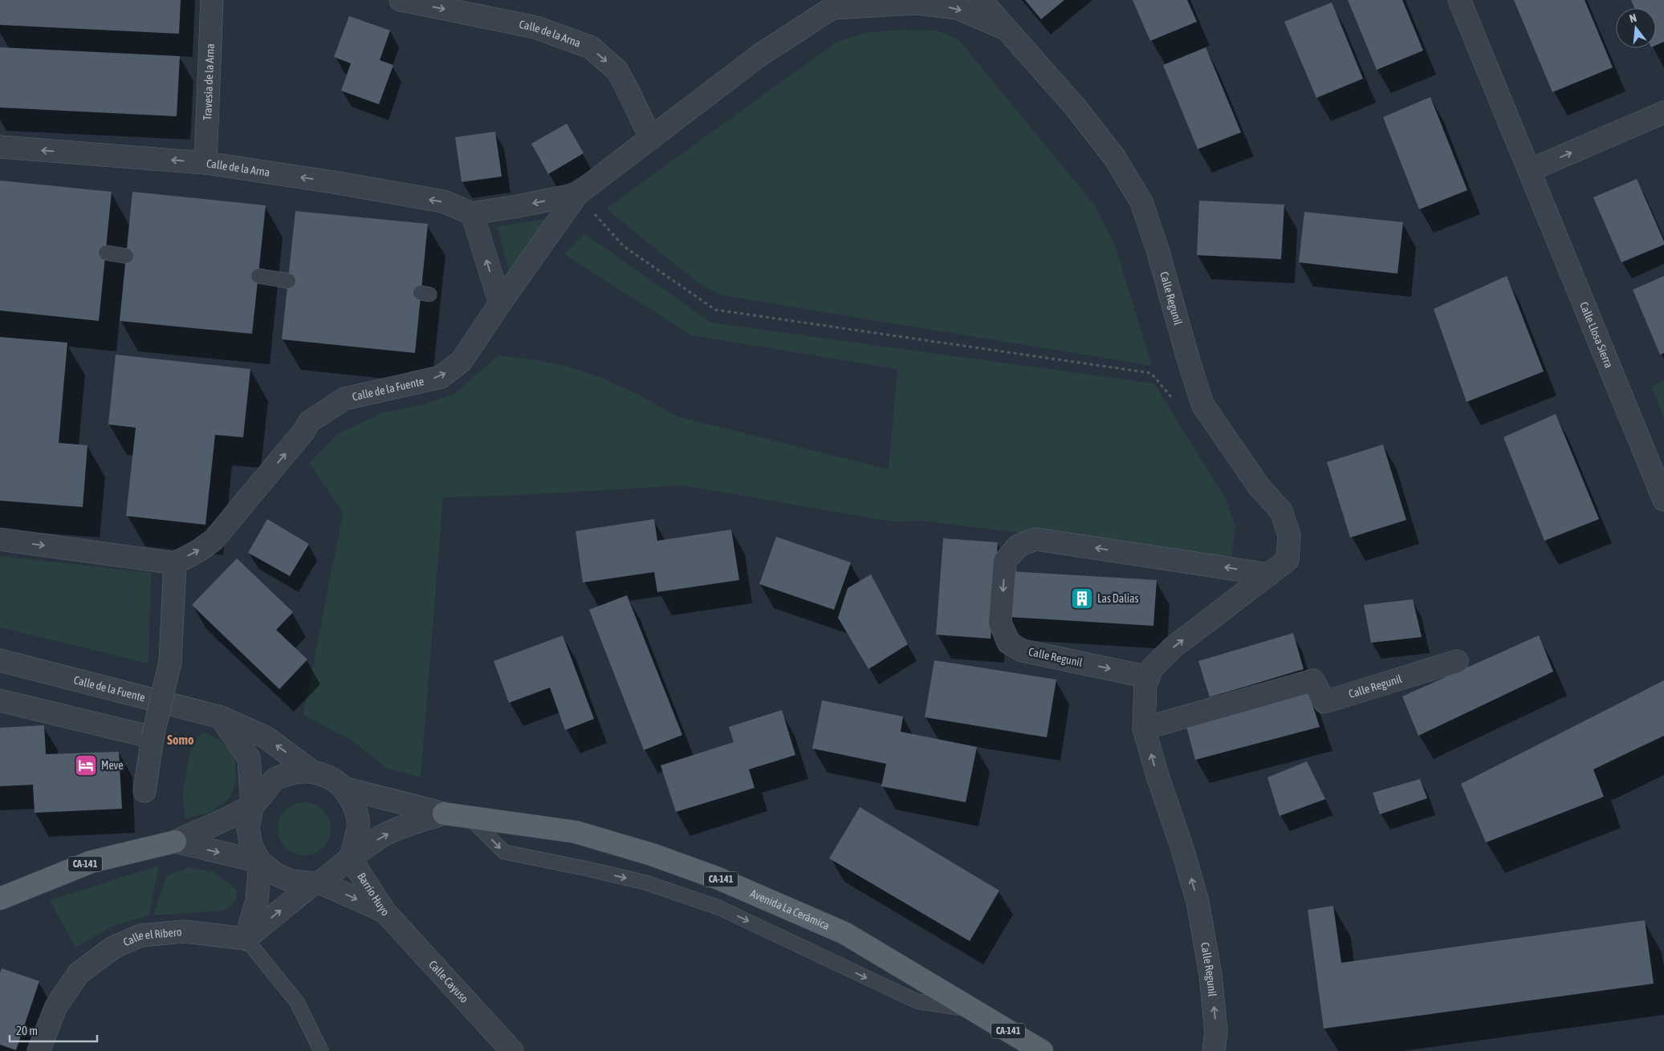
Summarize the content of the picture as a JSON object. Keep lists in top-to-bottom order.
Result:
{
  "streets": {
    "main road": ["CA-141", "Avenida La Cerámica"],
    "street": [
      "Calle de la Arna",
      "Travesía de la Arna",
      "Calle Regunil",
      "Calle Llosa Sierra",
      "Calle de la Fuente",
      "Barrio Huyo",
      "Calle el Ribero",
      "Calle Cayuso"
    ]
  },
  "crossings": [
    ["Calle de la Arna", "Travesía de la Arna"],
    ["Calle de la Fuente", "Barrio Huyo"],
    ["Barrio Huyo", "Calle Cayuso"]
  ],
  "districts": ["Somo"],
  "places": {
    "building": ["Las Dalias"],
    "hotel": ["Meve"]
  },
  "scale_bar": "20 m",
  "north": "top"
}
